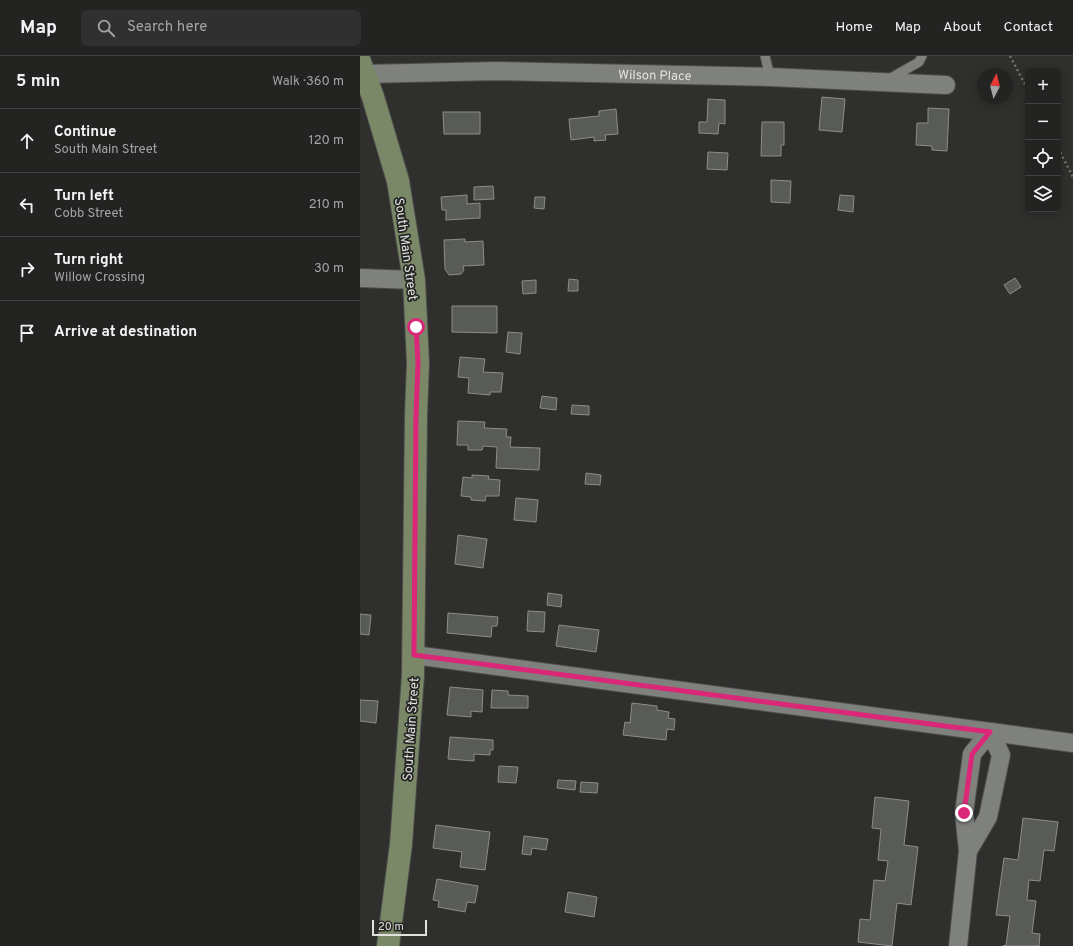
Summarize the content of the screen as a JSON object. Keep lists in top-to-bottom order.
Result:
{
  "streets": {
    "main road": ["South Main Street"],
    "street": ["Wilson Place"]
  },
  "crossings": [
    ["Wilson Place", "South Main Street"]
  ],
  "scale_bar": "20 m",
  "north": "top",
  "page": {
    "header": "Map",
    "search": "Search here",
    "nav": [
      "Home",
      "Map",
      "About",
      "Contact"
    ],
    "heading": ["5 min", "Walk · 360 m"],
    "map_buttons": ["+", "−"],
    "list": [
      ["Continue", "South Main Street", "120 m"],
      ["Turn left", "Cobb Street", "210 m"],
      ["Turn right", "Willow Crossing", "30 m"],
      "Arrive at destination"
    ],
    "scale": "20 m"
  }
}
